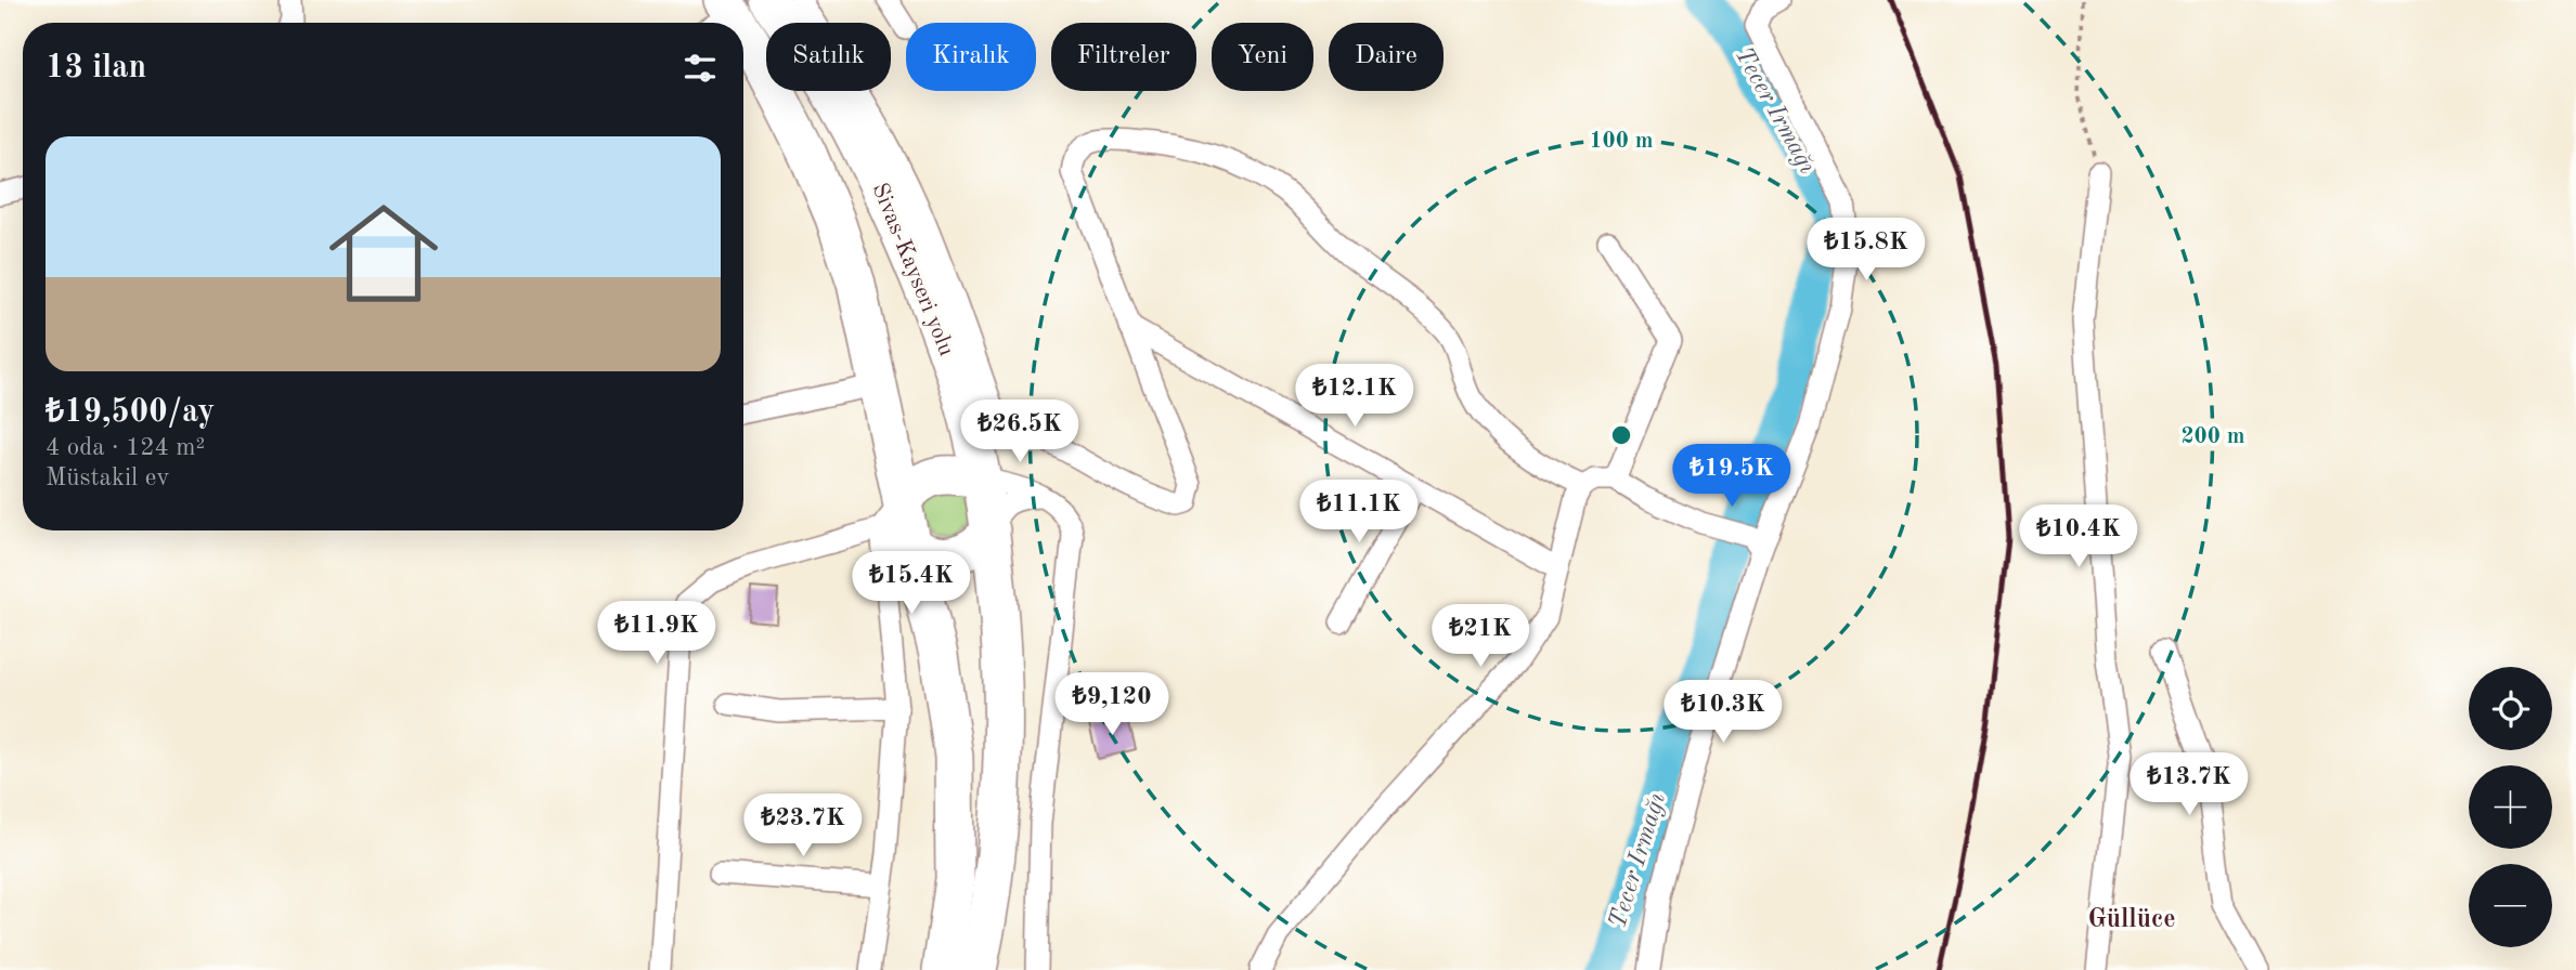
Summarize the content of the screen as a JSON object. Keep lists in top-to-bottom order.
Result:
{
  "streets": {
    "highway": ["Sivas-Kayseri yolu"]
  },
  "districts": ["Güllüce"],
  "water": ["Tecer Irmağı"],
  "page": {
    "chip": [
      "Satılık",
      "Kiralık",
      "Filtreler",
      "Yeni",
      "Daire"
    ],
    "heading": "13 ilan",
    "list": [
      {
        "name": "₺19,500/ay",
        "note": "4 oda · 124 m² · Müstakil ev"
      }
    ],
    "price": [
      "₺15.8K",
      "₺12.1K",
      "₺26.5K",
      "₺19.5K",
      "₺11.1K",
      "₺10.4K",
      "₺15.4K",
      "₺11.9K",
      "₺21K",
      "₺9,120",
      "₺10.3K",
      "₺13.7K",
      "₺23.7K"
    ],
    "map_buttons": ["+", "−"]
  },
  "rings": ["100 m", "200 m"]
}
